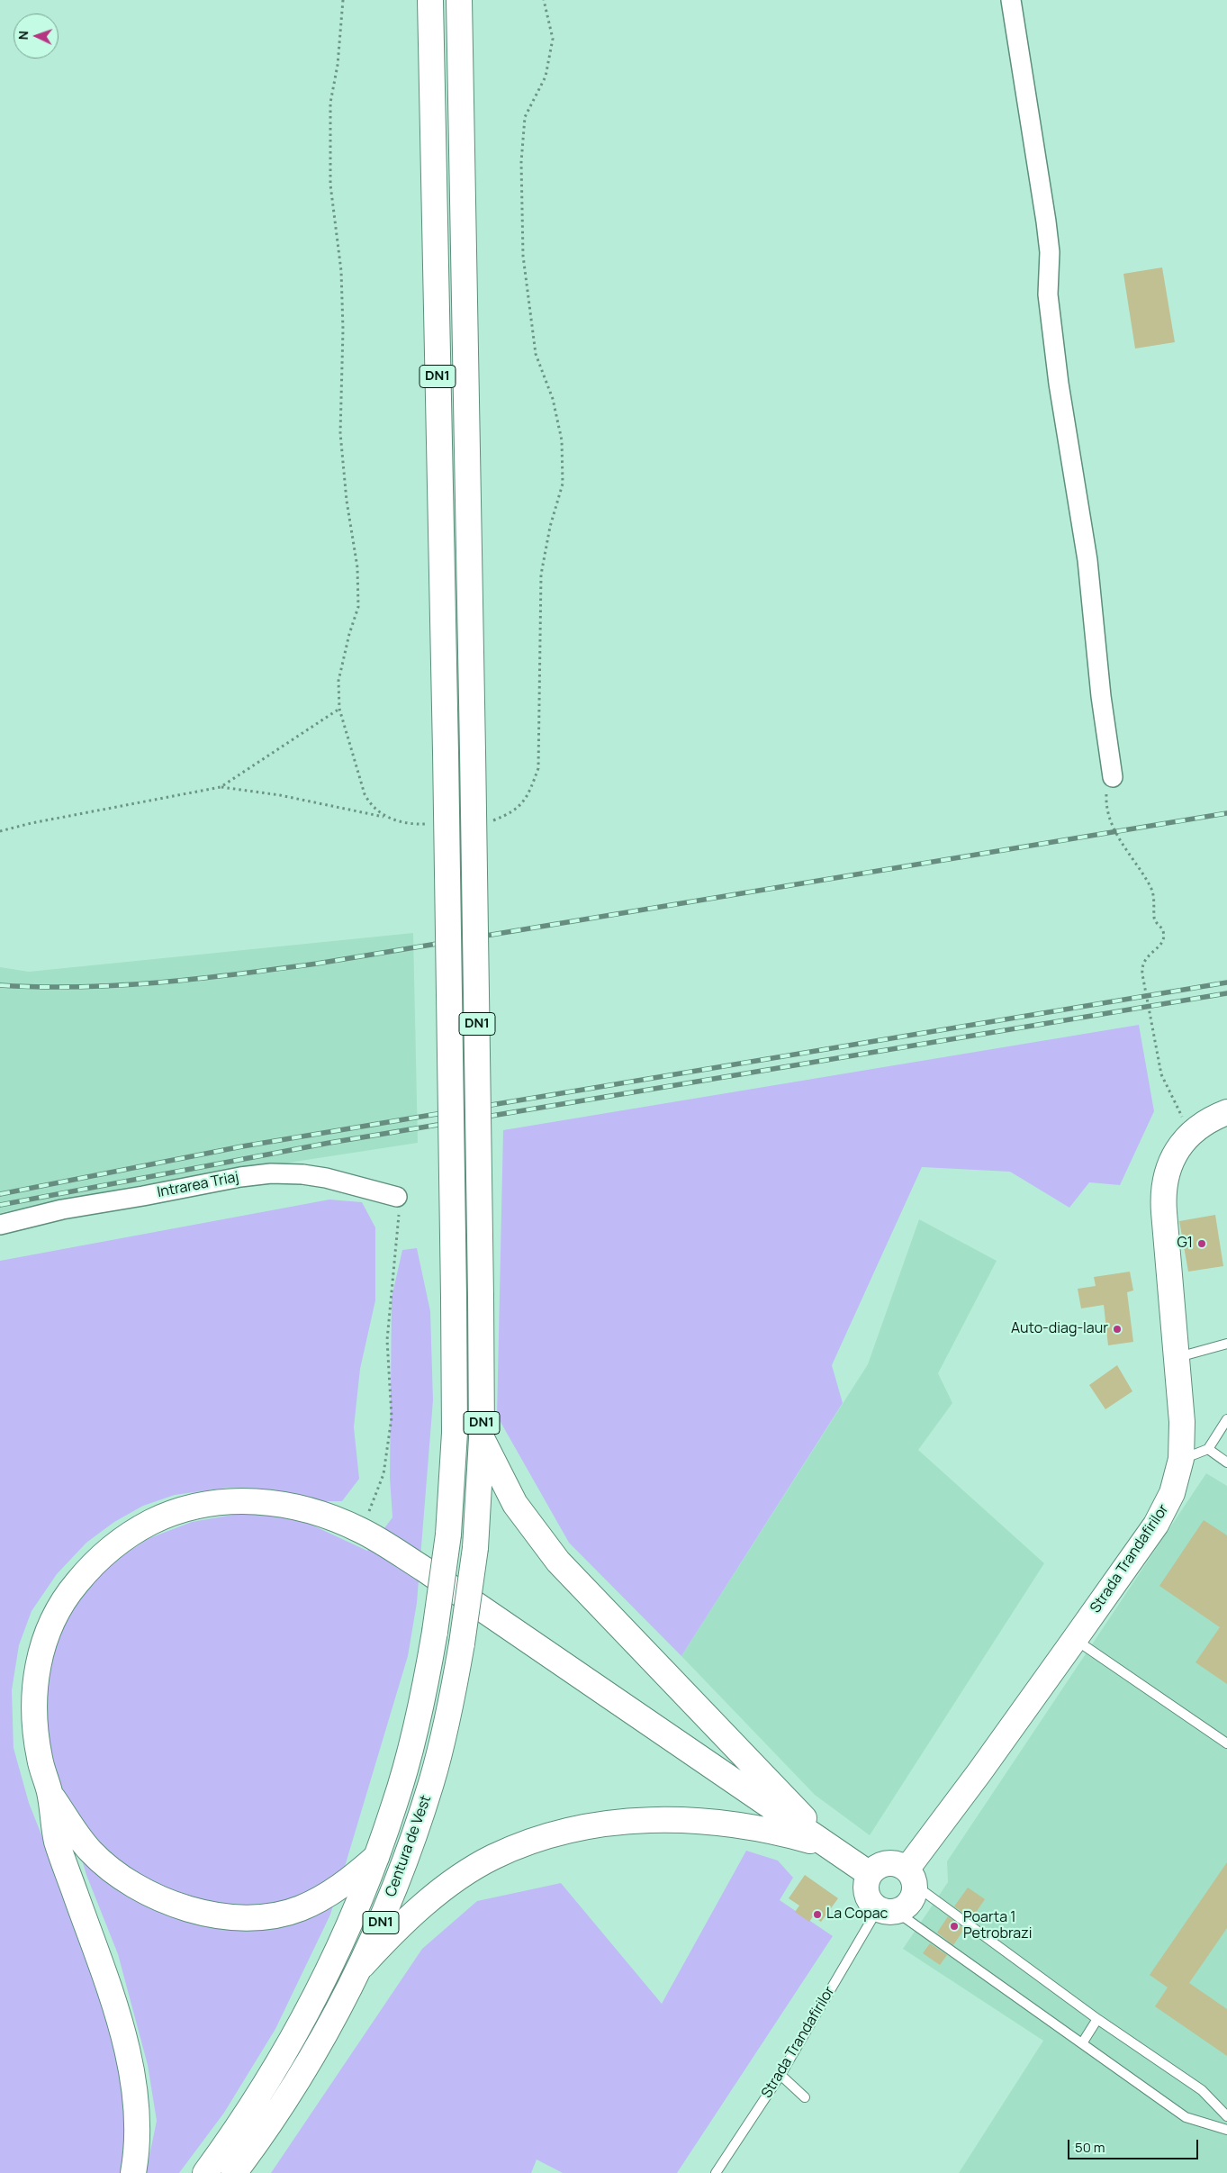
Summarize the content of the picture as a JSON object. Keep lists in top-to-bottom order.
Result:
{
  "streets": {
    "main road": ["DN1", "Strada Trandafirilor", "Centura de Vest"],
    "street": ["Intrarea Triaj"]
  },
  "crossings": [
    ["DN1", "Centura de Vest"]
  ],
  "places": [
    "G1",
    "Auto-diag-laur",
    "La Copac",
    "Poarta 1 Petrobrazi"
  ],
  "scale_bar": "50 m",
  "north": "left"
}
